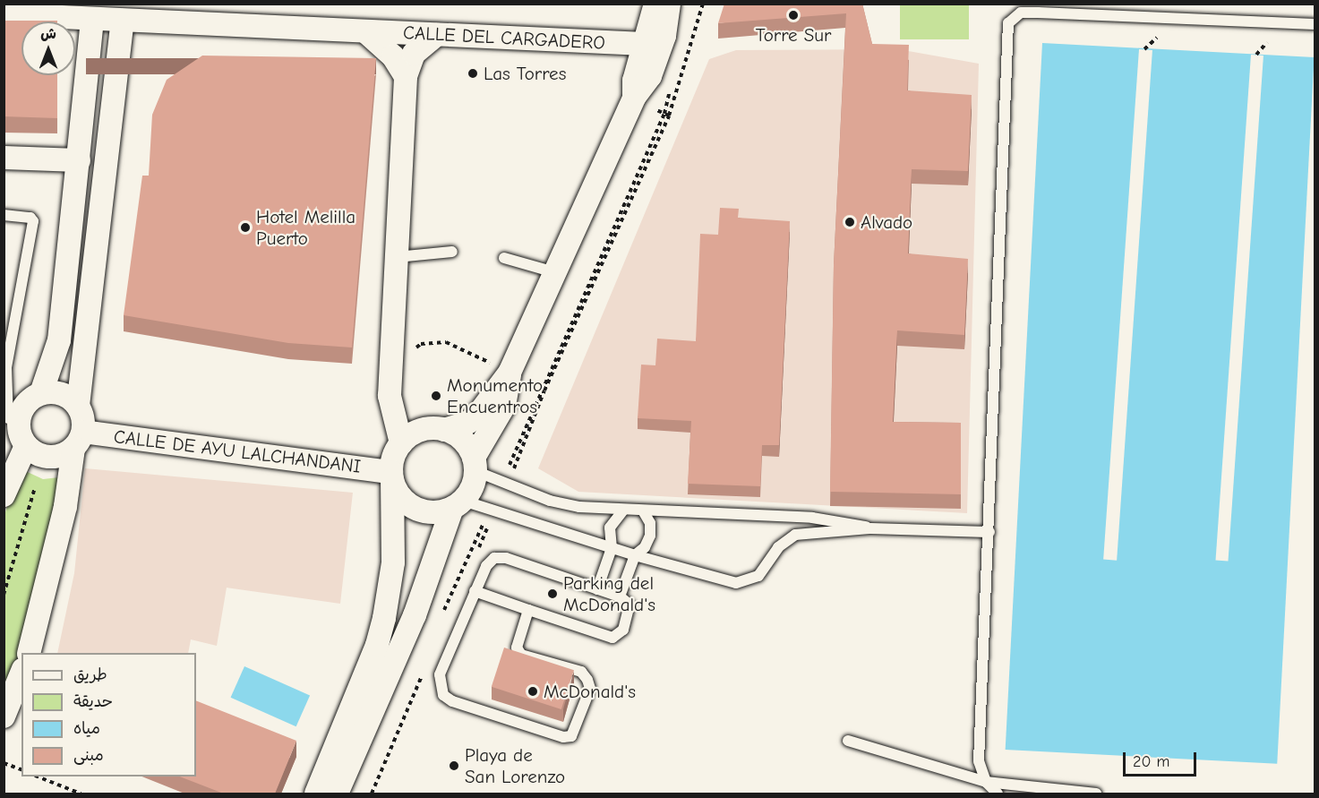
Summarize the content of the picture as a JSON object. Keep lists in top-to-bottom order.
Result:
{
  "streets": {
    "street": ["CALLE DEL CARGADERO", "CALLE DE AYU LALCHANDANI"]
  },
  "places": [
    "Torre Sur",
    "Las Torres",
    "Alvado",
    "Hotel Melilla Puerto",
    "Monumento Encuentros",
    "Parking del McDonald's",
    "McDonald's",
    "Playa de San Lorenzo"
  ],
  "legend": [
    "طريق",
    "حديقة",
    "مياه",
    "مبنى"
  ],
  "scale_bar": "20 m",
  "north": "top"
}
